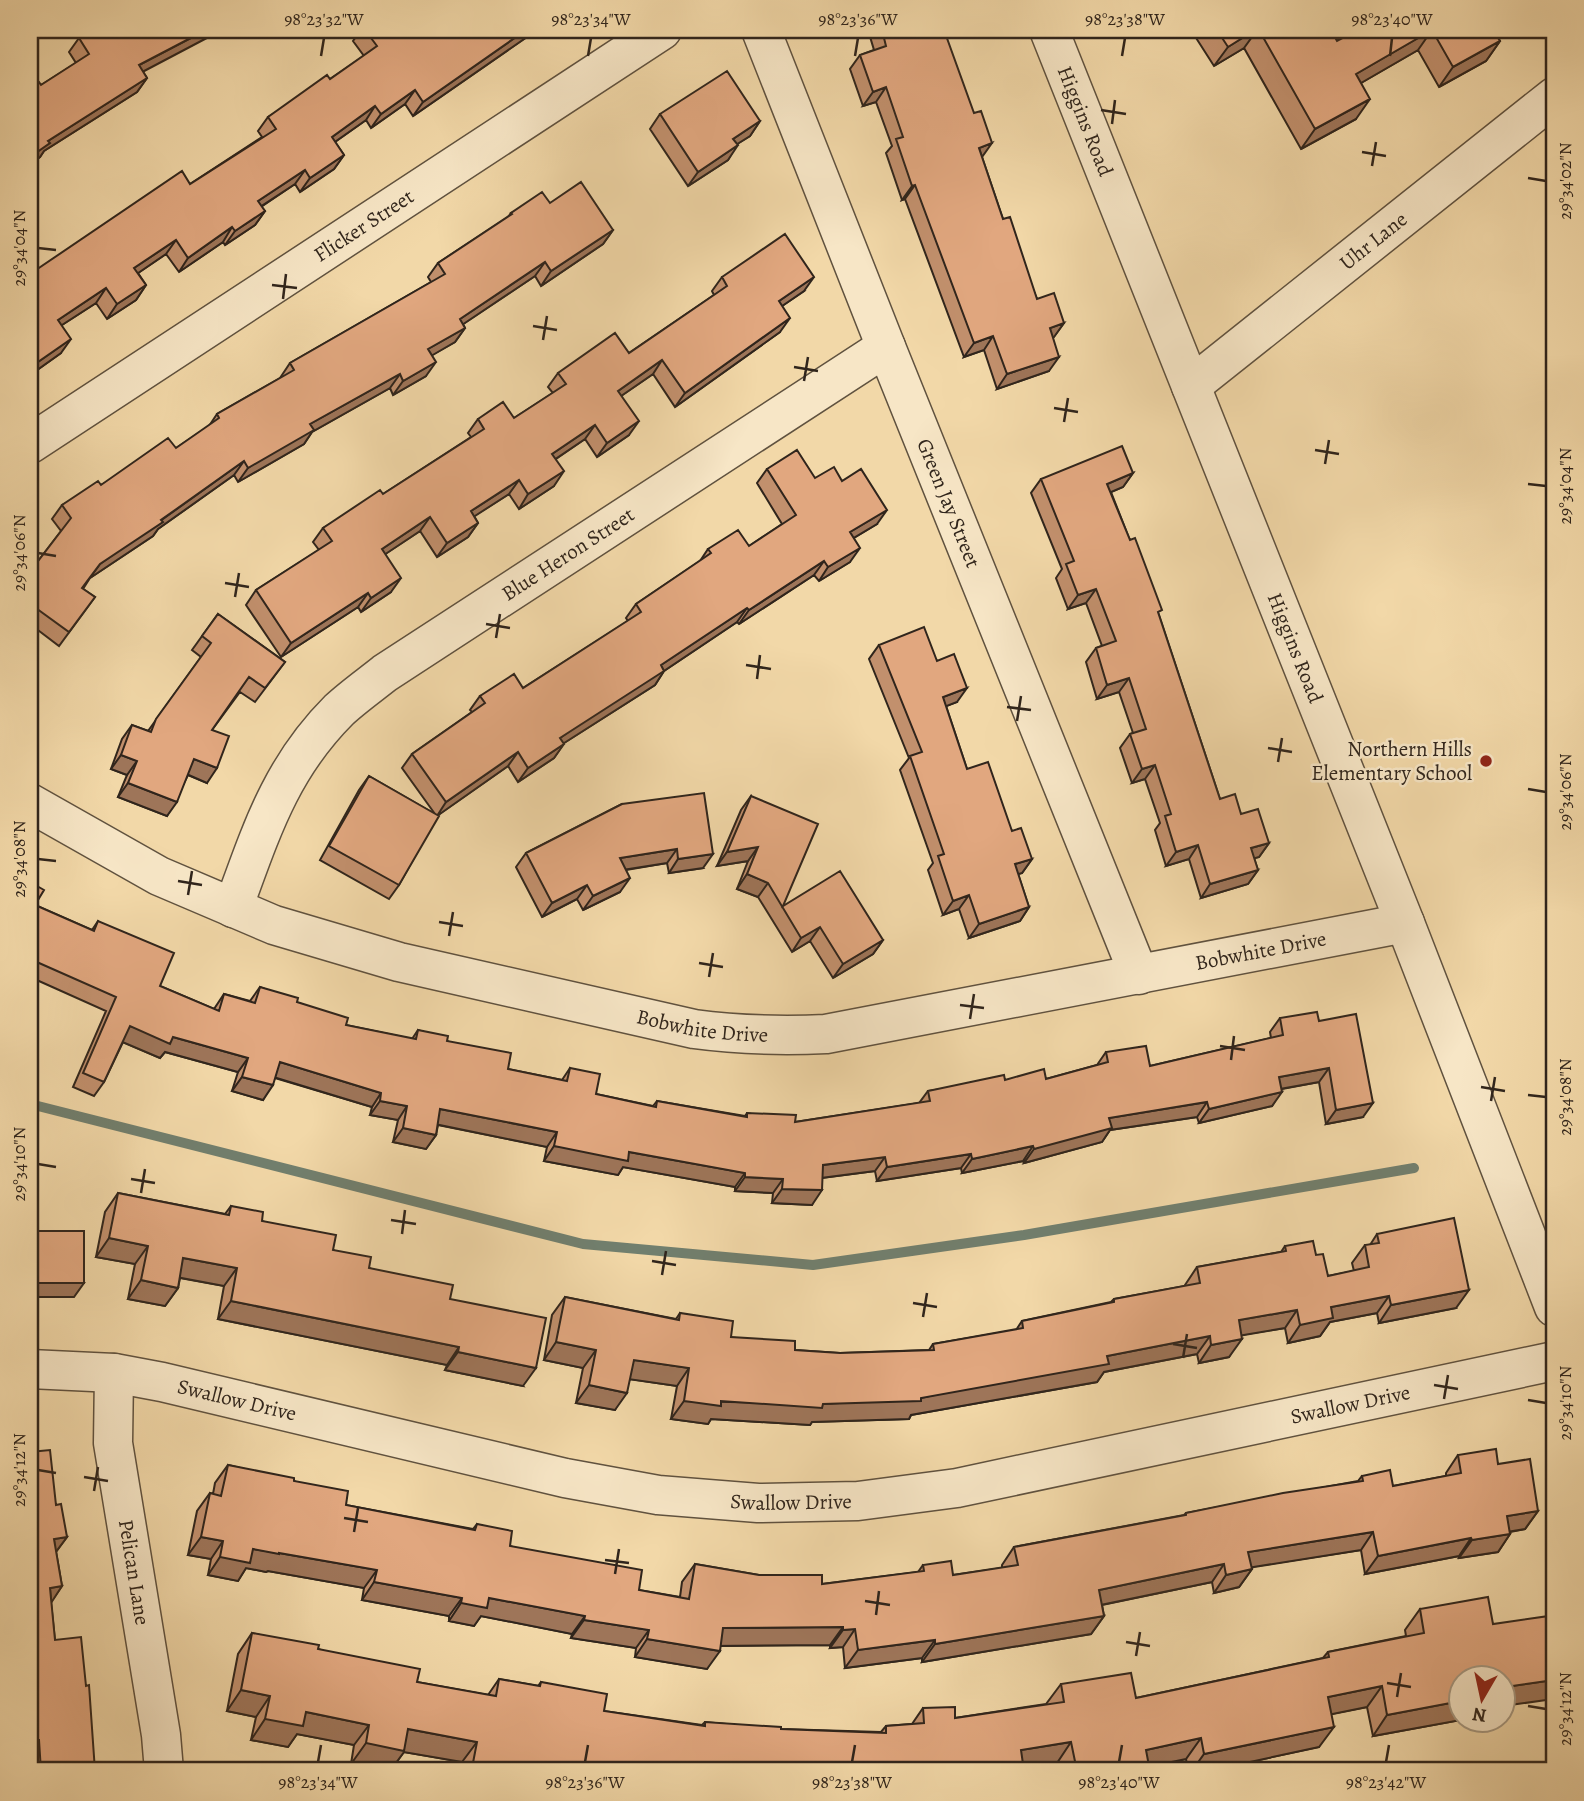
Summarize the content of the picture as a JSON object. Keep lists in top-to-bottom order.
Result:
{
  "streets": {
    "street": [
      "Higgins Road",
      "Flicker Street",
      "Uhr Lane",
      "Green Jay Street",
      "Blue Heron Street",
      "Bobwhite Drive",
      "Swallow Drive",
      "Pelican Lane"
    ]
  },
  "crossings": [
    ["Higgins Road", "Uhr Lane"],
    ["Higgins Road", "Bobwhite Drive"],
    ["Green Jay Street", "Blue Heron Street"],
    ["Green Jay Street", "Bobwhite Drive"],
    ["Blue Heron Street", "Bobwhite Drive"],
    ["Swallow Drive", "Pelican Lane"]
  ],
  "places": ["Northern Hills Elementary School"],
  "north": "bottom",
  "coordinates": [
    "98°23'32\"W",
    "98°23'34\"W",
    "98°23'36\"W",
    "98°23'38\"W",
    "98°23'40\"W",
    "29°34'02\"N",
    "29°34'04\"N",
    "29°34'06\"N",
    "29°34'08\"N",
    "29°34'10\"N",
    "29°34'12\"N",
    "98°23'42\"W"
  ]
}
